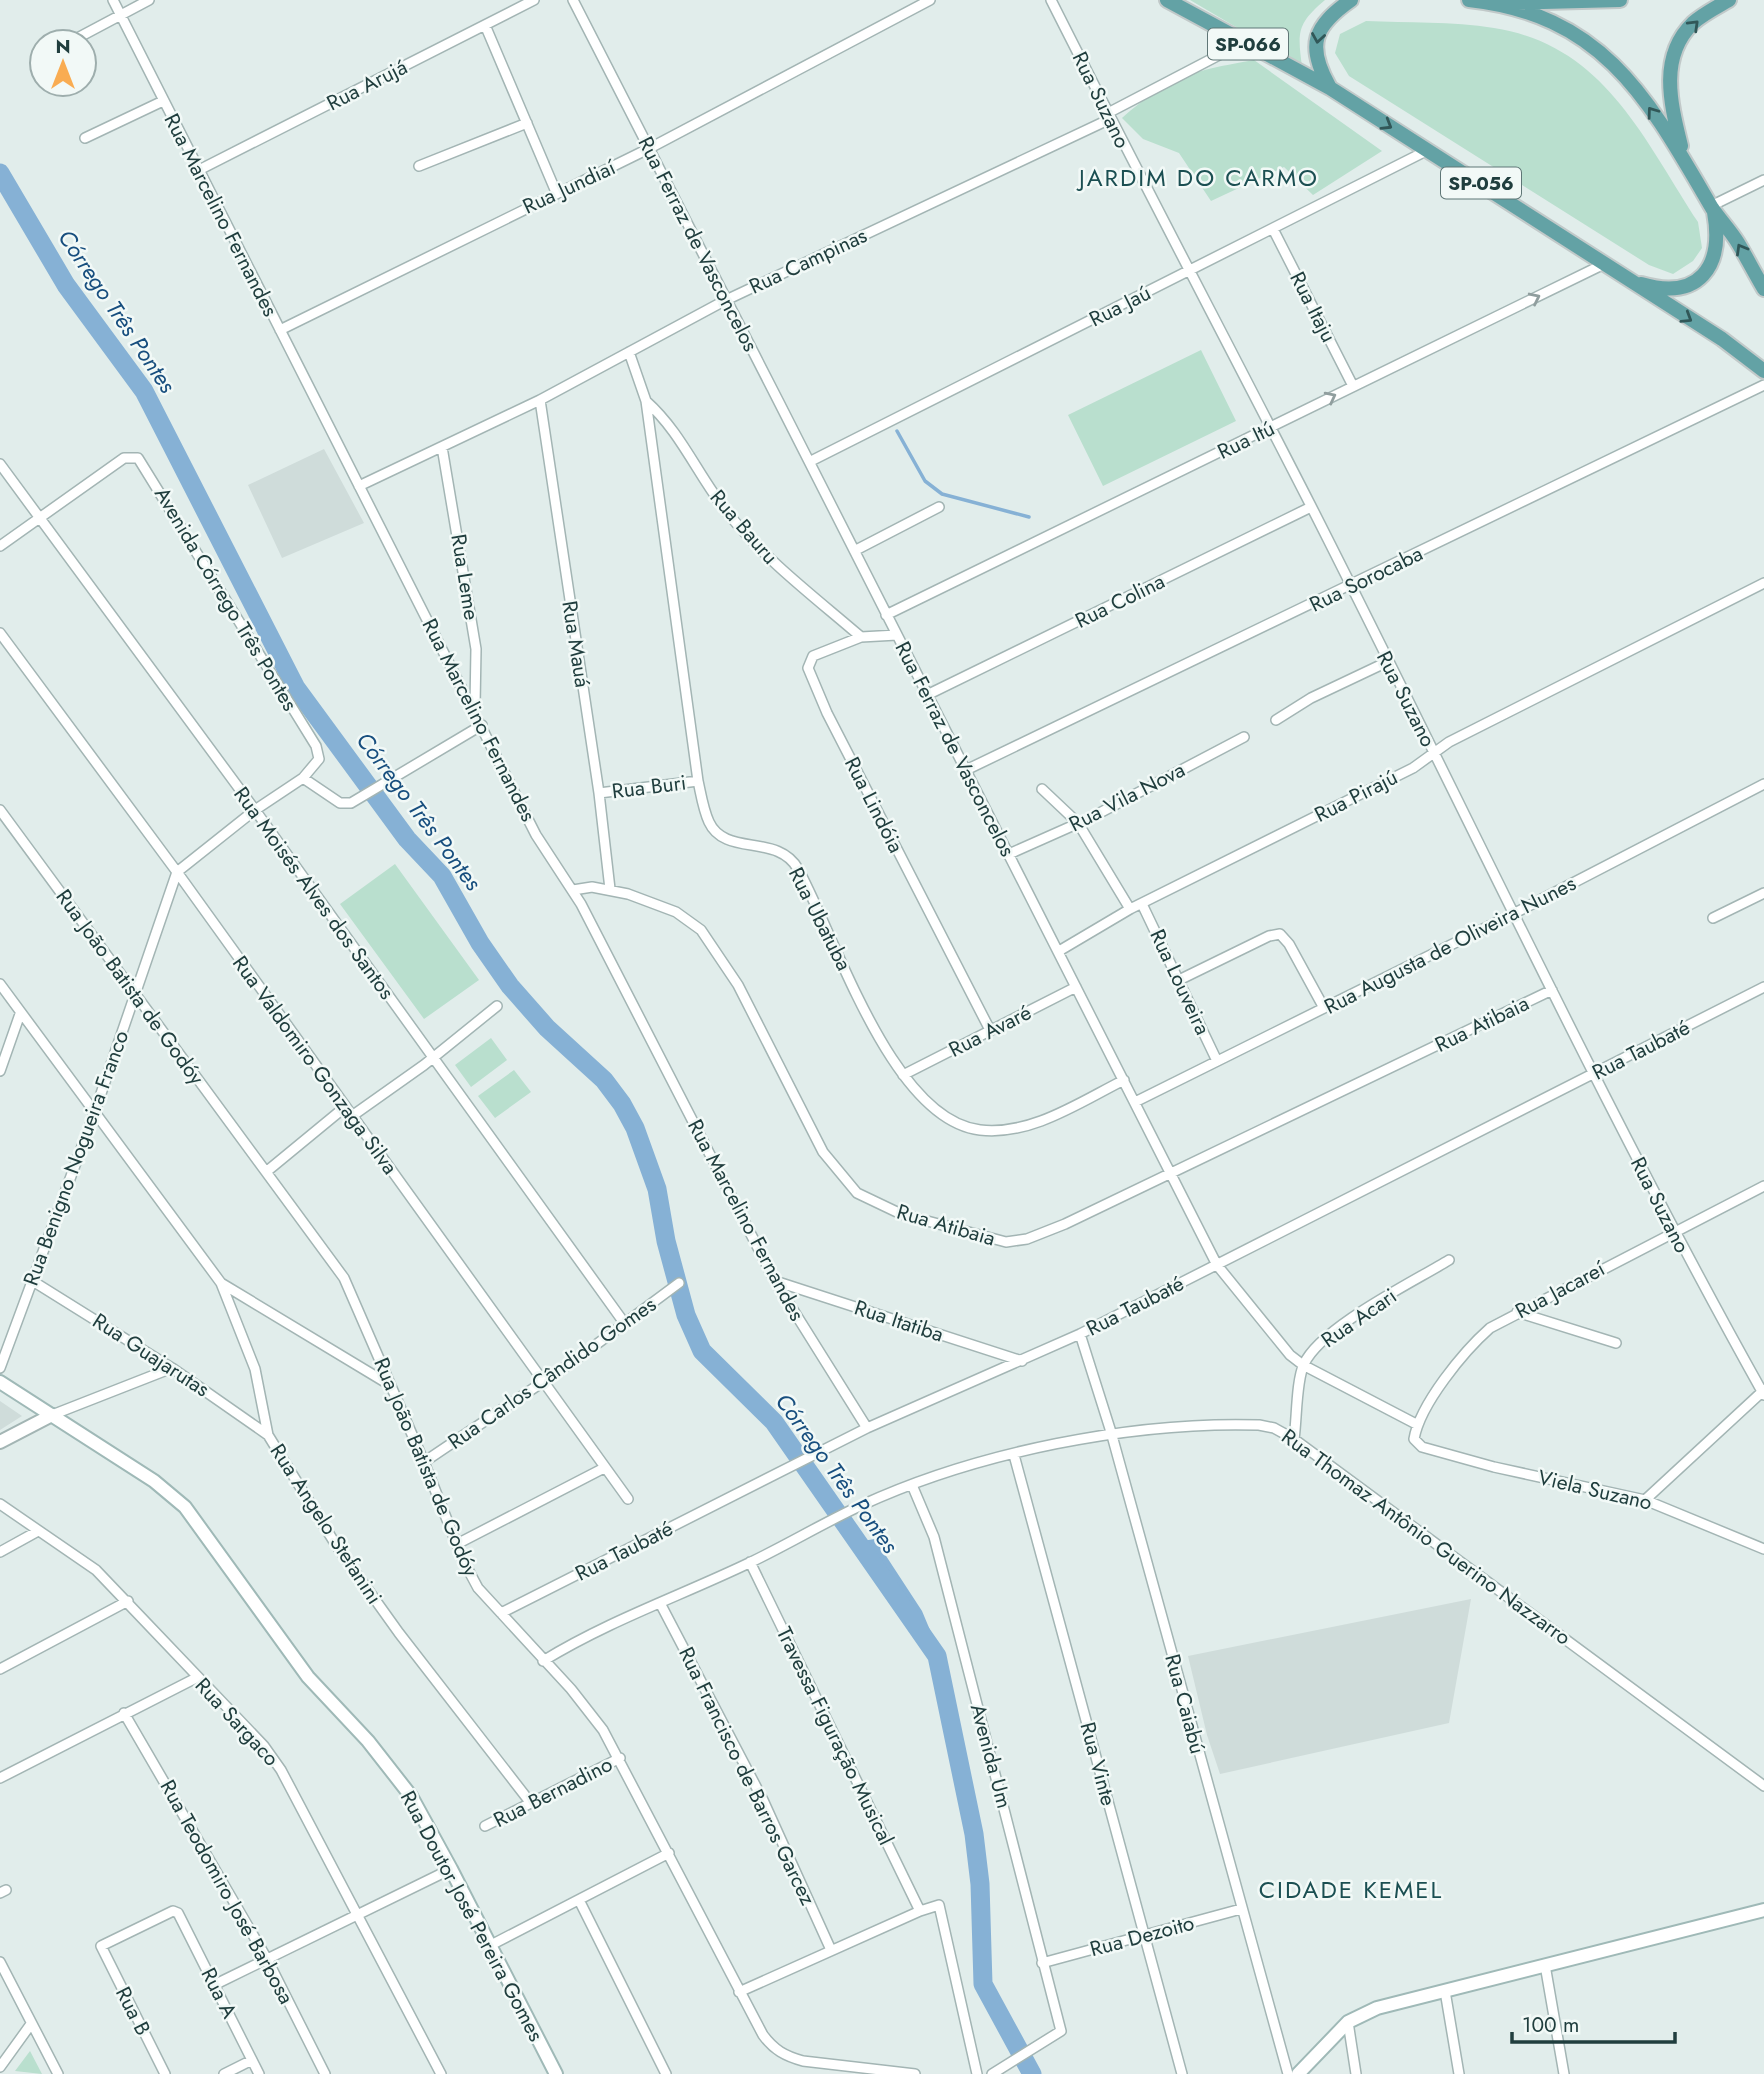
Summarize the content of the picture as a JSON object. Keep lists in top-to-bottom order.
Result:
{
  "streets": {
    "main road": ["SP-066", "SP-056", "Rua Doutor José Pereira Gomes"],
    "street": [
      "Rua Arujá",
      "Rua Suzano",
      "Rua Jundiaí",
      "Rua Marcelino Fernandes",
      "Rua Ferraz de Vasconcelos",
      "Rua Campinas",
      "Rua Jaú",
      "Rua Itaju",
      "Rua Itú",
      "Rua Bauru",
      "Rua Leme",
      "Rua Sorocaba",
      "Avenida Córrego Três Pontes",
      "Rua Colina",
      "Rua Mauá",
      "Rua Buri",
      "Rua Pirajú",
      "Rua Vila Nova",
      "Rua Lindóia",
      "Rua Moisés Alves dos Santos",
      "Rua Ubatuba",
      "Rua Augusta de Oliveira Nunes",
      "Rua Louveira",
      "Rua João Batista de Godóy",
      "Rua Atibaia",
      "Rua Avaré",
      "Rua Taubaté",
      "Rua Valdomiro Gonzaga Silva",
      "Rua Benigno Nogueira Franco",
      "Rua Jacareí",
      "Rua Acari",
      "Rua Itatiba",
      "Rua Guajarutas",
      "Rua Carlos Cândido Gomes",
      "Viela Suzano",
      "Rua Angelo Stefanini",
      "Rua Thomaz Antônio Guerino Nazzarro",
      "Rua Caiabú",
      "Rua Sargaco",
      "Travessa Figuração Musical",
      "Avenida Um",
      "Rua Vinte",
      "Rua Francisco de Barros Garcez",
      "Rua Bernadino",
      "Rua Teodomiro José Barbosa",
      "Rua Dezoito",
      "Rua A",
      "Rua B"
    ]
  },
  "crossings": [
    ["SP-066", "SP-056"],
    ["SP-066", "Rua Campinas"],
    ["Rua Arujá", "Rua Marcelino Fernandes"],
    ["Rua Suzano", "Rua Campinas"],
    ["Rua Suzano", "Rua Jaú"],
    ["Rua Suzano", "Rua Itú"],
    ["Rua Suzano", "Rua Sorocaba"],
    ["Rua Suzano", "Rua Colina"],
    ["Rua Suzano", "Rua Pirajú"],
    ["Rua Suzano", "Rua Augusta de Oliveira Nunes"],
    ["Rua Suzano", "Rua Atibaia"],
    ["Rua Suzano", "Rua Taubaté"],
    ["Rua Suzano", "Rua Jacareí"],
    ["SP-056", "Rua Jaú"],
    ["SP-056", "Rua Itú"],
    ["Rua Jundiaí", "Rua Marcelino Fernandes"],
    ["Rua Jundiaí", "Rua Ferraz de Vasconcelos"],
    ["Rua Marcelino Fernandes", "Rua Campinas"],
    ["Rua Marcelino Fernandes", "Rua Leme"],
    ["Rua Marcelino Fernandes", "Rua Atibaia"],
    ["Rua Marcelino Fernandes", "Rua Taubaté"],
    ["Rua Marcelino Fernandes", "Rua Itatiba"],
    ["Rua Ferraz de Vasconcelos", "Rua Campinas"],
    ["Rua Ferraz de Vasconcelos", "Rua Jaú"],
    ["Rua Ferraz de Vasconcelos", "Rua Itú"],
    ["Rua Ferraz de Vasconcelos", "Rua Sorocaba"],
    ["Rua Ferraz de Vasconcelos", "Rua Colina"],
    ["Rua Ferraz de Vasconcelos", "Rua Pirajú"],
    ["Rua Ferraz de Vasconcelos", "Rua Vila Nova"],
    ["Rua Ferraz de Vasconcelos", "Rua Lindóia"],
    ["Rua Ferraz de Vasconcelos", "Rua Ubatuba"],
    ["Rua Ferraz de Vasconcelos", "Rua Augusta de Oliveira Nunes"],
    ["Rua Ferraz de Vasconcelos", "Rua Atibaia"],
    ["Rua Ferraz de Vasconcelos", "Rua Avaré"],
    ["Rua Ferraz de Vasconcelos", "Rua Taubaté"],
    ["Rua Ferraz de Vasconcelos", "Rua Jacareí"],
    ["Rua Ferraz de Vasconcelos", "Rua Acari"],
    ["Rua Ferraz de Vasconcelos", "Viela Suzano"],
    ["Rua Campinas", "Rua Leme"],
    ["Rua Campinas", "Rua Mauá"],
    ["Rua Campinas", "Rua Ubatuba"],
    ["Rua Jaú", "Rua Itaju"],
    ["Rua Itaju", "Rua Itú"],
    ["Rua Bauru", "Rua Lindóia"],
    ["Rua Bauru", "Rua Ubatuba"],
    ["Avenida Córrego Três Pontes", "Rua Moisés Alves dos Santos"],
    ["Rua Mauá", "Rua Buri"],
    ["Rua Mauá", "Rua Atibaia"],
    ["Rua Buri", "Rua Ubatuba"],
    ["Rua Pirajú", "Rua Louveira"],
    ["Rua Lindóia", "Rua Avaré"],
    ["Rua Moisés Alves dos Santos", "Rua Carlos Cândido Gomes"],
    ["Rua Ubatuba", "Rua Avaré"],
    ["Rua Augusta de Oliveira Nunes", "Rua Louveira"],
    ["Rua João Batista de Godóy", "Rua Taubaté"],
    ["Rua João Batista de Godóy", "Rua Benigno Nogueira Franco"],
    ["Rua João Batista de Godóy", "Rua Carlos Cândido Gomes"],
    ["Rua João Batista de Godóy", "Rua Thomaz Antônio Guerino Nazzarro"],
    ["Rua João Batista de Godóy", "Rua Bernadino"],
    ["Rua Taubaté", "Rua Itatiba"],
    ["Rua Taubaté", "Rua Caiabú"],
    ["Rua Valdomiro Gonzaga Silva", "Rua Benigno Nogueira Franco"],
    ["Rua Valdomiro Gonzaga Silva", "Rua Carlos Cândido Gomes"],
    ["Rua Benigno Nogueira Franco", "Rua Guajarutas"],
    ["Rua Benigno Nogueira Franco", "Rua Angelo Stefanini"],
    ["Rua Jacareí", "Viela Suzano"],
    ["Rua Acari", "Rua Thomaz Antônio Guerino Nazzarro"],
    ["Rua Guajarutas", "Rua Angelo Stefanini"],
    ["Rua Angelo Stefanini", "Rua Bernadino"],
    ["Rua Thomaz Antônio Guerino Nazzarro", "Rua Caiabú"],
    ["Rua Thomaz Antônio Guerino Nazzarro", "Travessa Figuração Musical"],
    ["Rua Thomaz Antônio Guerino Nazzarro", "Avenida Um"],
    ["Rua Thomaz Antônio Guerino Nazzarro", "Rua Vinte"],
    ["Rua Thomaz Antônio Guerino Nazzarro", "Rua Francisco de Barros Garcez"],
    ["Rua Caiabú", "Rua Dezoito"],
    ["Avenida Um", "Rua Dezoito"],
    ["Rua Vinte", "Rua Dezoito"],
    ["Rua A", "Rua B"]
  ],
  "one_way": ["Rua Itú"],
  "districts": ["JARDIM DO CARMO", "CIDADE KEMEL"],
  "water": ["Córrego Três Pontes"],
  "scale_bar": "100 m",
  "north": "top"
}
